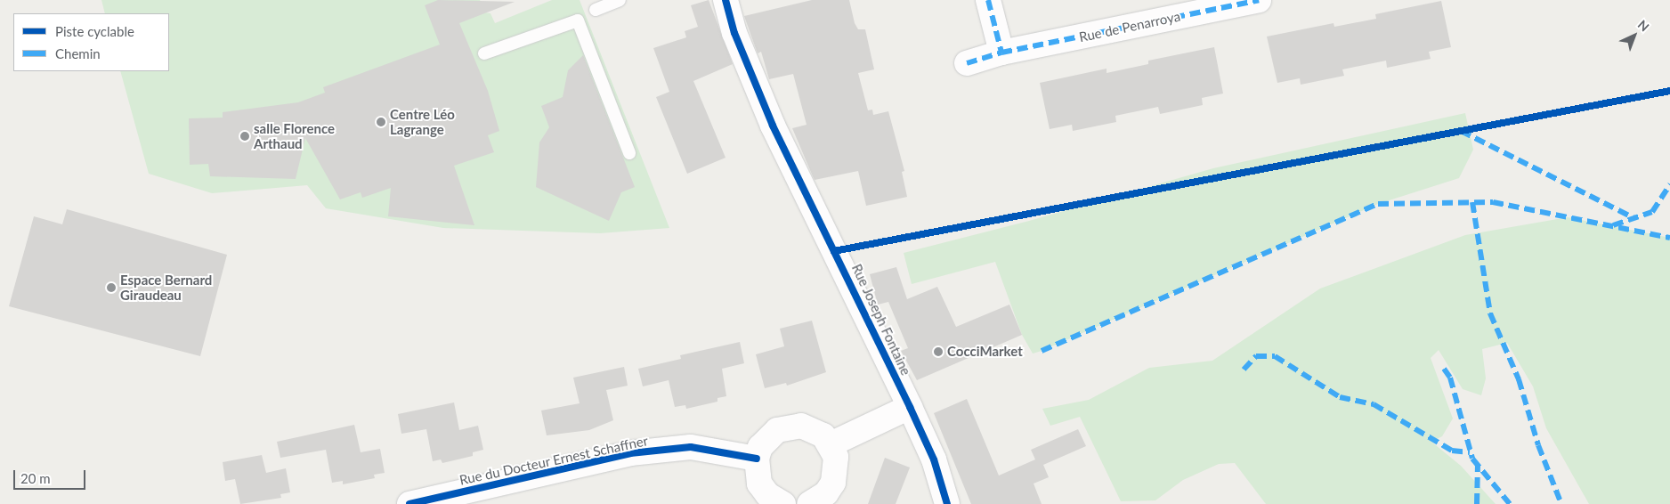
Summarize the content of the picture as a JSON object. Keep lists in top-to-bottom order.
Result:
{
  "streets": {
    "street": ["Rue de Penarroya", "Rue Joseph Fontaine", "Rue du Docteur Ernest Schaffner"]
  },
  "places": [
    "Centre Léo Lagrange",
    "salle Florence Arthaud",
    "Espace Bernard Giraudeau",
    "CocciMarket"
  ],
  "legend": ["Piste cyclable", "Chemin"],
  "scale_bar": "20 m",
  "north": "top right"
}
